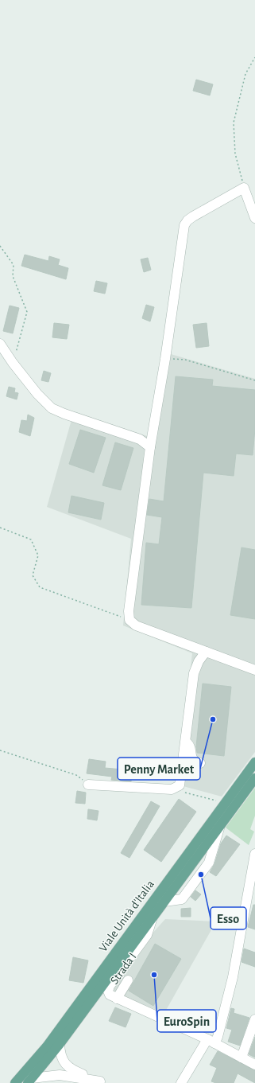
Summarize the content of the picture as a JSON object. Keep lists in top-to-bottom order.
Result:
{
  "streets": {
    "main road": ["Viale Unità d'Italia"],
    "street": ["Strada I"]
  },
  "crossings": [
    ["Viale Unità d'Italia", "Strada I"]
  ],
  "places": ["Penny Market", "Esso", "EuroSpin"]
}
